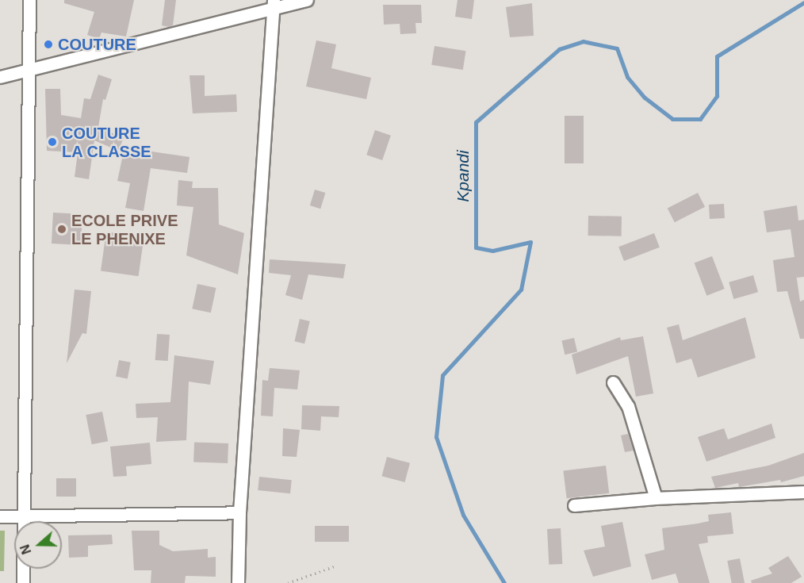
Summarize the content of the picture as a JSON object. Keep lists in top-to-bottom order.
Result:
{
  "water": ["Kpandi"],
  "places": ["COUTURE", "COUTURE LA CLASSE", "ECOLE PRIVE LE PHENIXE"],
  "north": "left"
}
